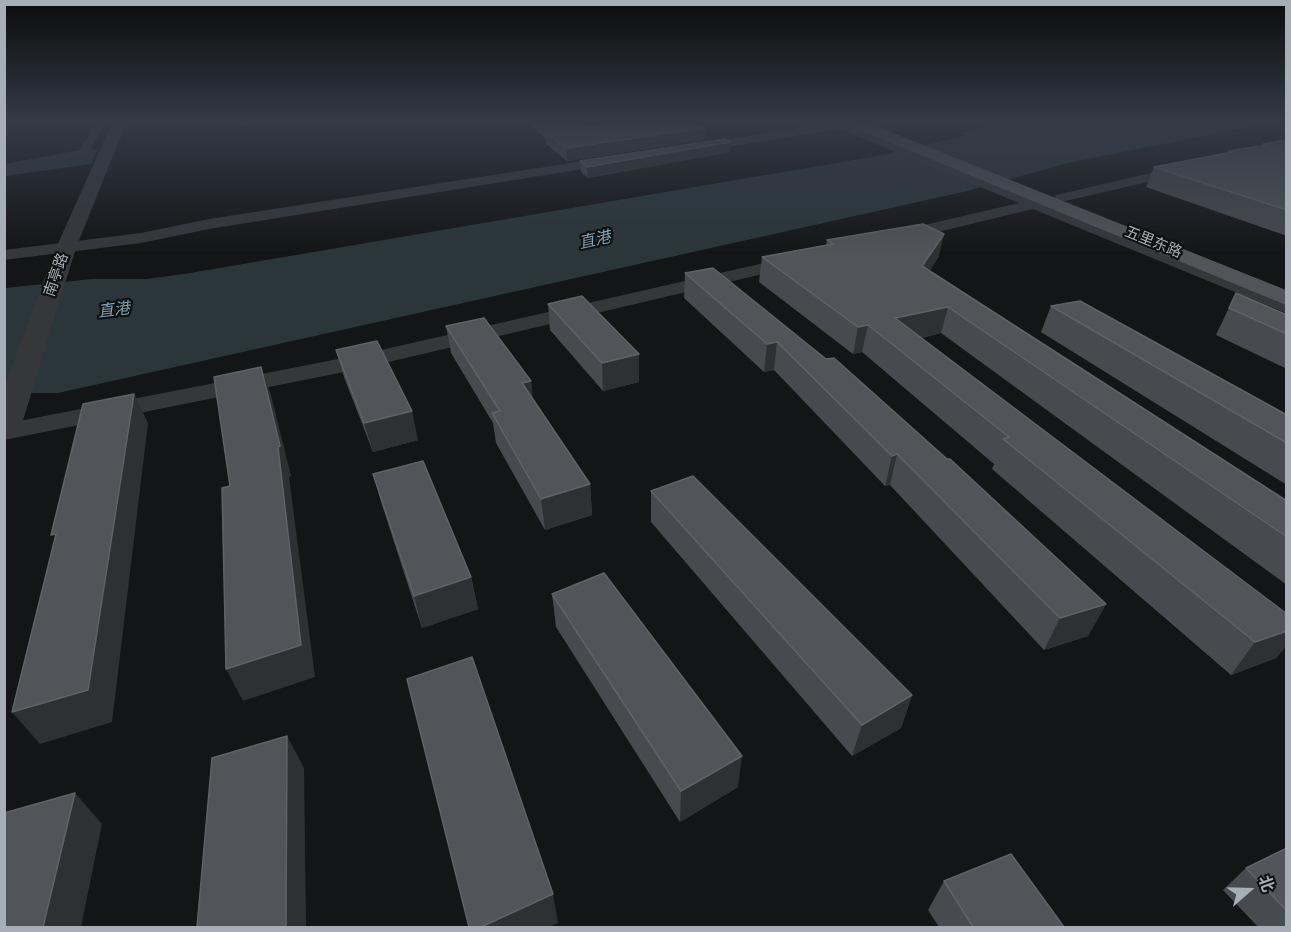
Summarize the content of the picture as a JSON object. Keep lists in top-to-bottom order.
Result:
{
  "streets": {
    "main road": ["五里东路"],
    "street": ["南亭路"]
  },
  "water": ["直港"],
  "north": "right"
}
